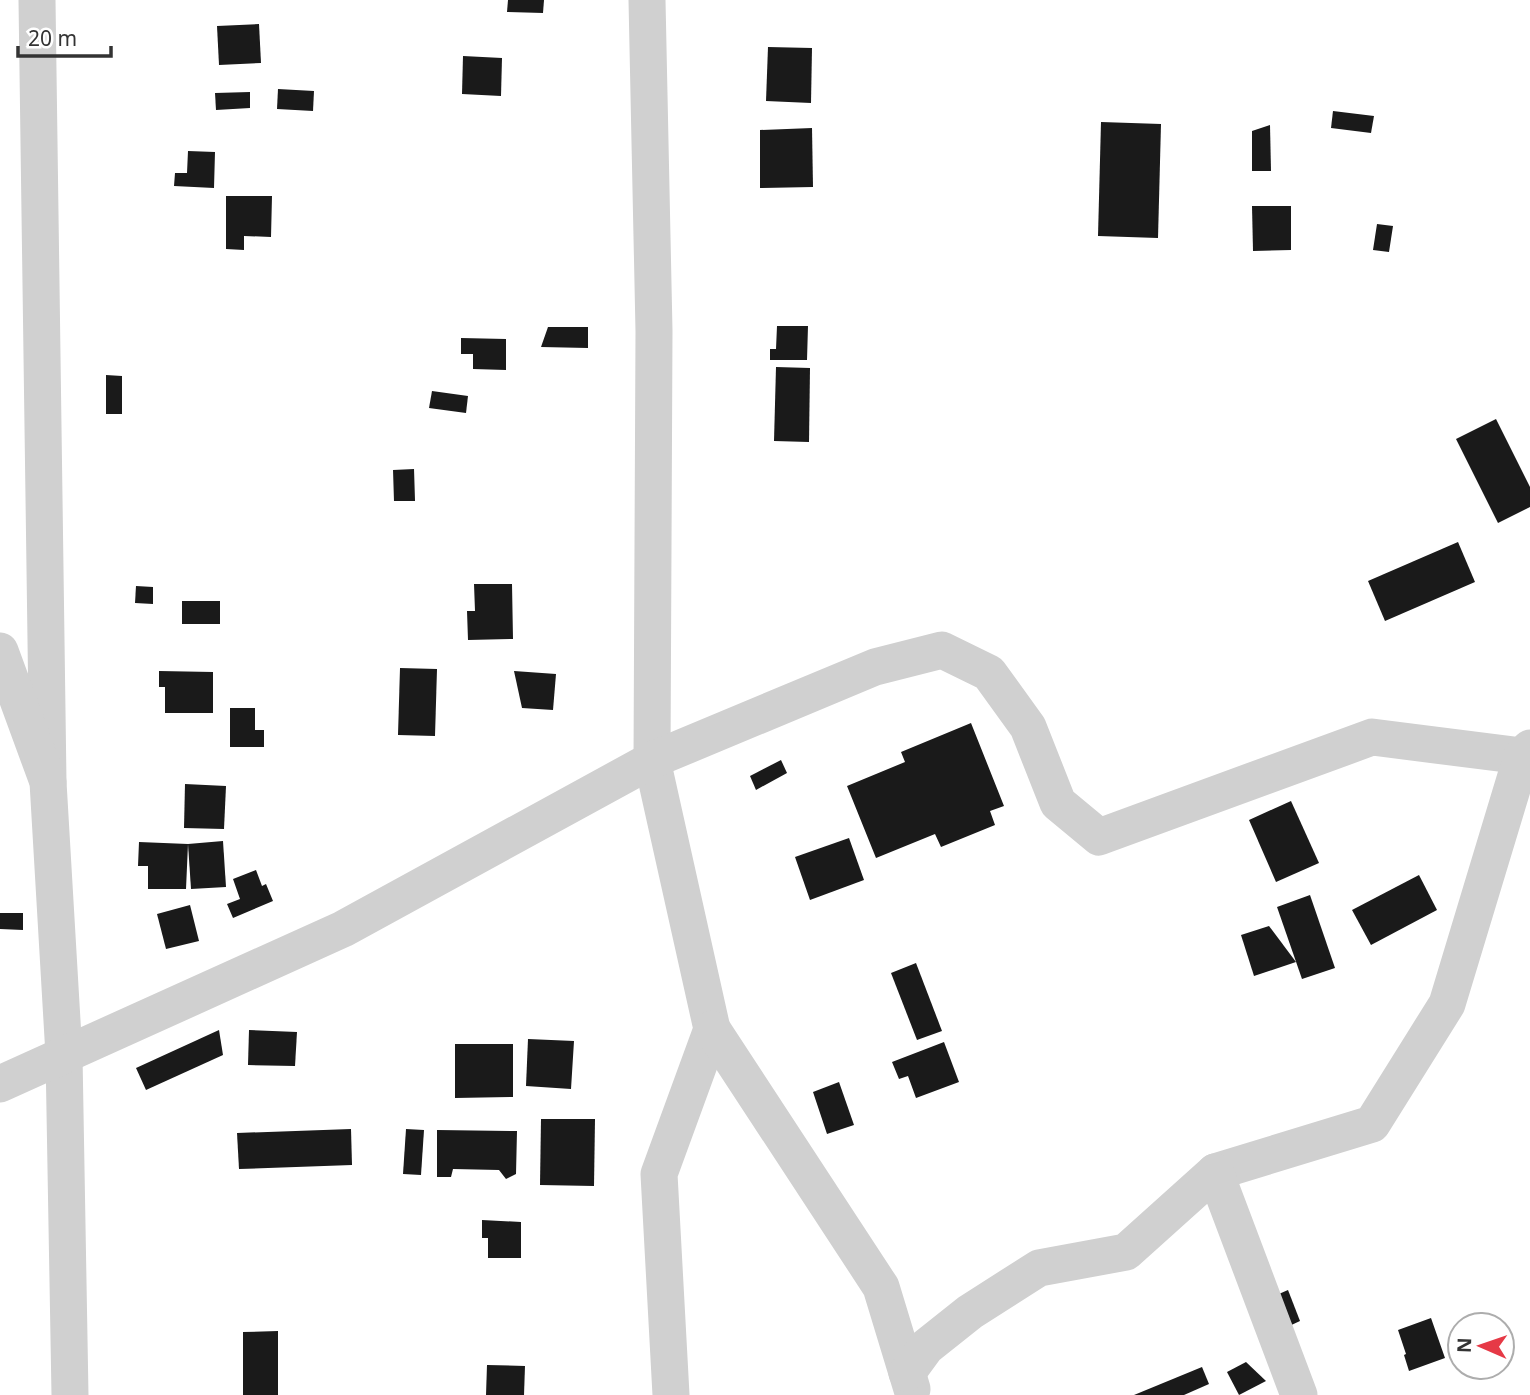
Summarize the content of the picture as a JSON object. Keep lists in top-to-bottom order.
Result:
{
  "scale_bar": "20 m",
  "north": "left"
}
